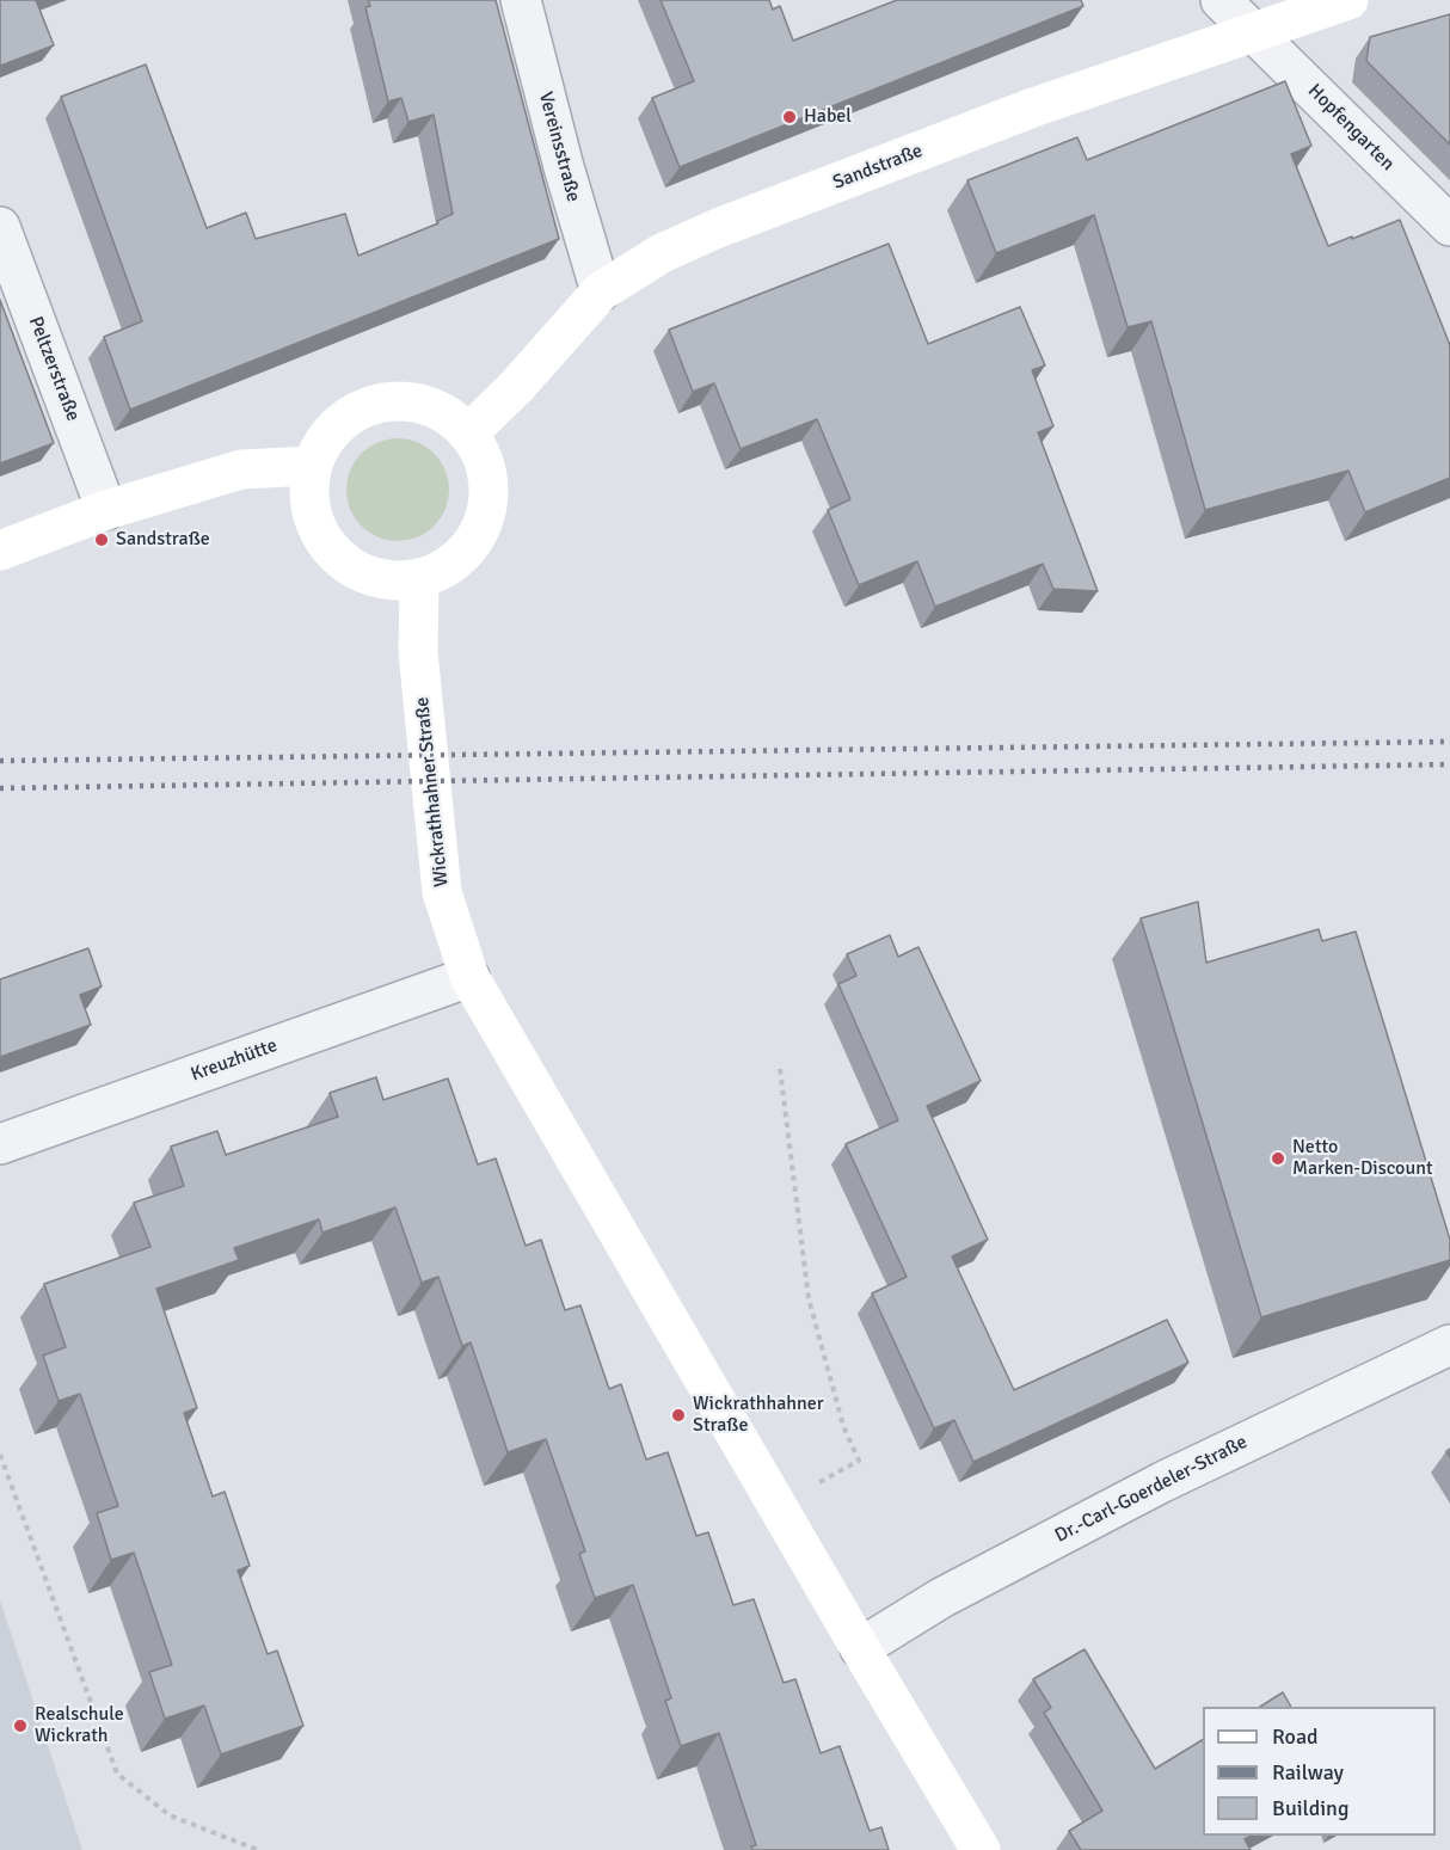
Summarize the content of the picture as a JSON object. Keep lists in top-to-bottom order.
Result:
{
  "streets": {
    "main road": ["Sandstraße", "Wickrathhahner Straße"],
    "street": [
      "Hopfengarten",
      "Vereinsstraße",
      "Peltzerstraße",
      "Kreuzhütte",
      "Dr.-Carl-Goerdeler-Straße"
    ]
  },
  "crossings": [
    ["Hopfengarten", "Sandstraße"],
    ["Vereinsstraße", "Sandstraße"],
    ["Sandstraße", "Wickrathhahner Straße"],
    ["Wickrathhahner Straße", "Kreuzhütte"],
    ["Wickrathhahner Straße", "Dr.-Carl-Goerdeler-Straße"]
  ],
  "places": [
    "Habel",
    "Sandstraße",
    "Netto Marken-Discount",
    "Wickrathhahner Straße",
    "Realschule Wickrath"
  ],
  "legend": ["Road", "Railway", "Building"]
}
